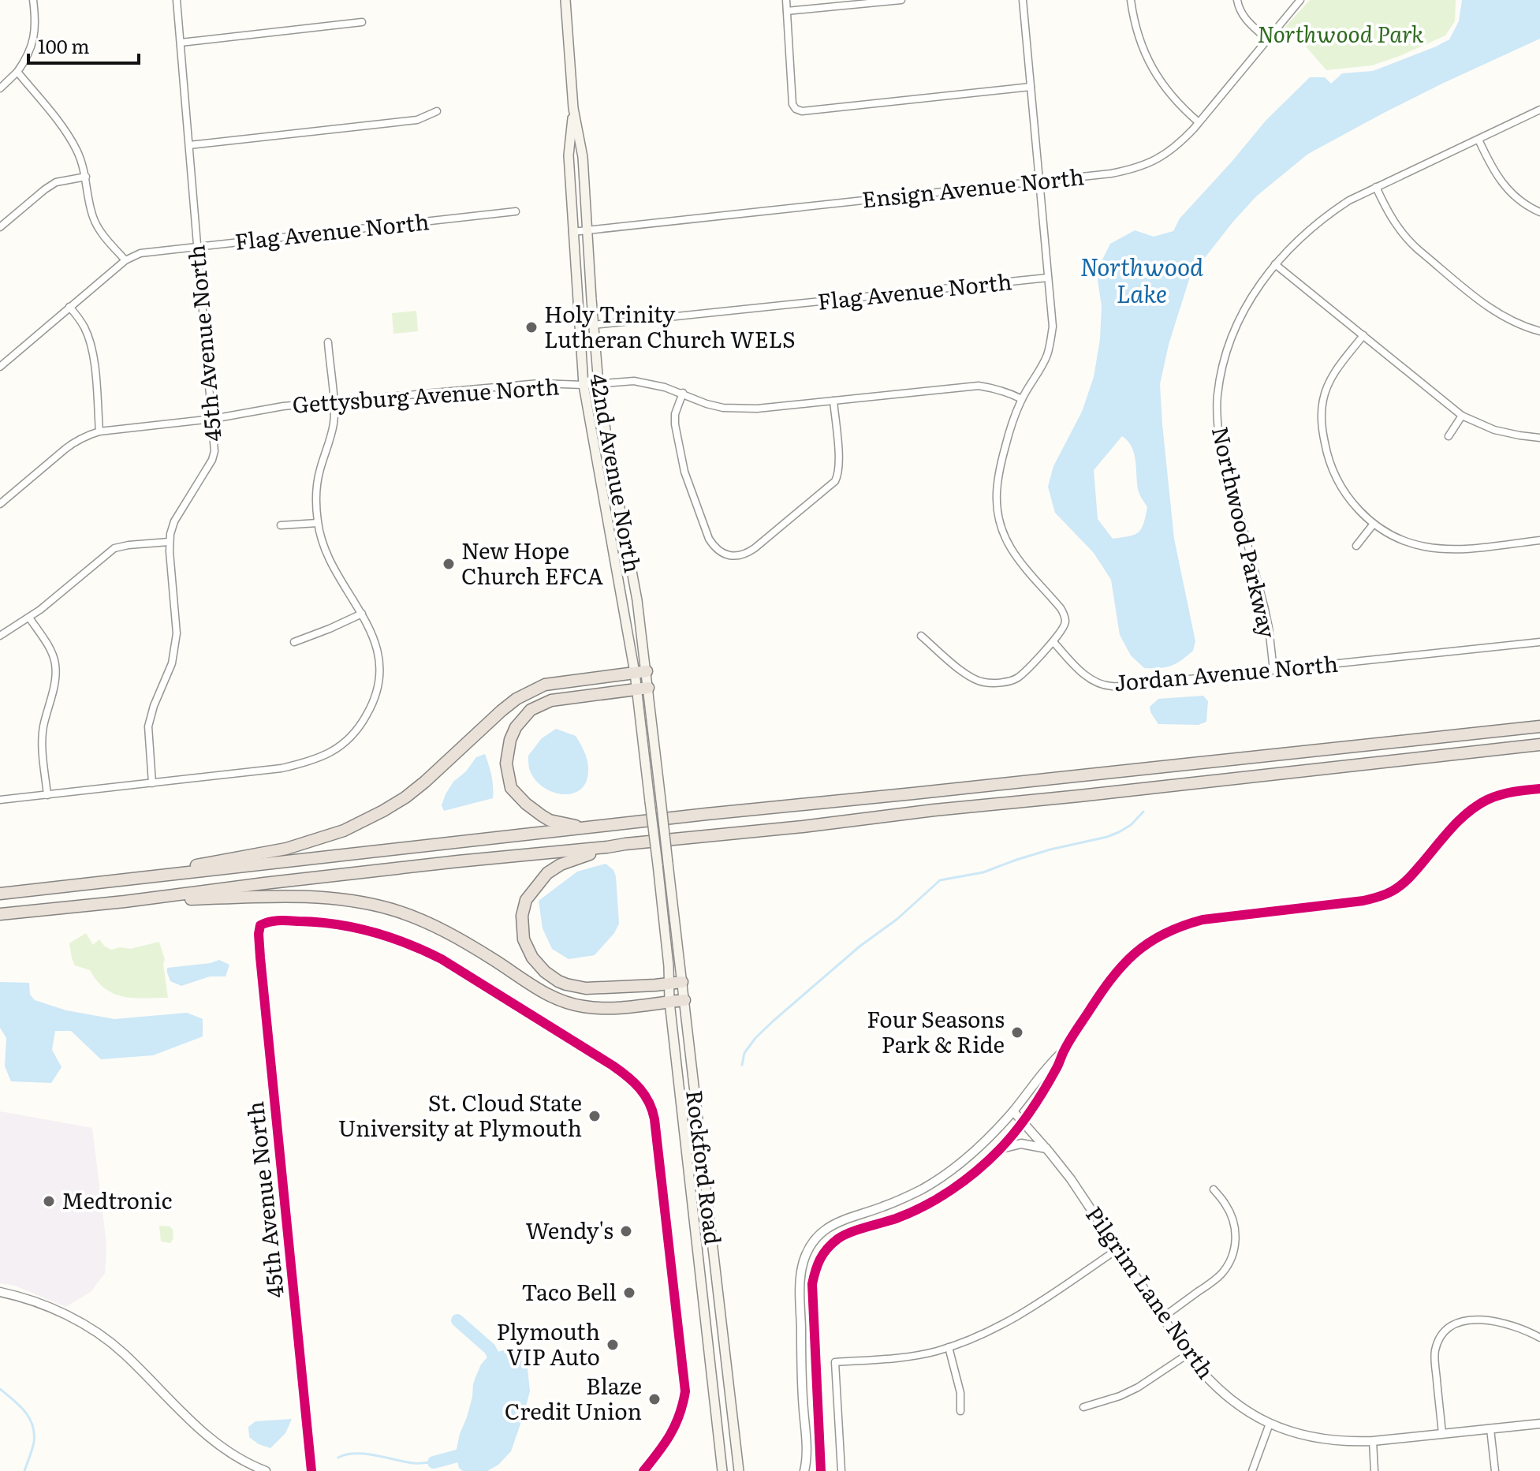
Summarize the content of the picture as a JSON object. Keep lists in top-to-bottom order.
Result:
{
  "streets": {
    "main road": ["42nd Avenue North", "Rockford Road"],
    "street": [
      "Ensign Avenue North",
      "Flag Avenue North",
      "45th Avenue North",
      "Gettysburg Avenue North",
      "Northwood Parkway",
      "Jordan Avenue North",
      "Pilgrim Lane North"
    ]
  },
  "crossings": [
    ["Ensign Avenue North", "42nd Avenue North"],
    ["Flag Avenue North", "45th Avenue North"],
    ["Flag Avenue North", "42nd Avenue North"],
    ["45th Avenue North", "Gettysburg Avenue North"],
    ["Gettysburg Avenue North", "42nd Avenue North"],
    ["42nd Avenue North", "Rockford Road"],
    ["Northwood Parkway", "Jordan Avenue North"]
  ],
  "water": ["Northwood Lake"],
  "parks": ["Northwood Park"],
  "places": [
    "Holy Trinity Lutheran Church WELS",
    "New Hope Church EFCA",
    "Four Seasons Park & Ride",
    "St. Cloud State University at Plymouth",
    "Medtronic",
    "Wendy's",
    "Taco Bell",
    "Plymouth VIP Auto",
    "Blaze Credit Union"
  ],
  "scale_bar": "100 m"
}
